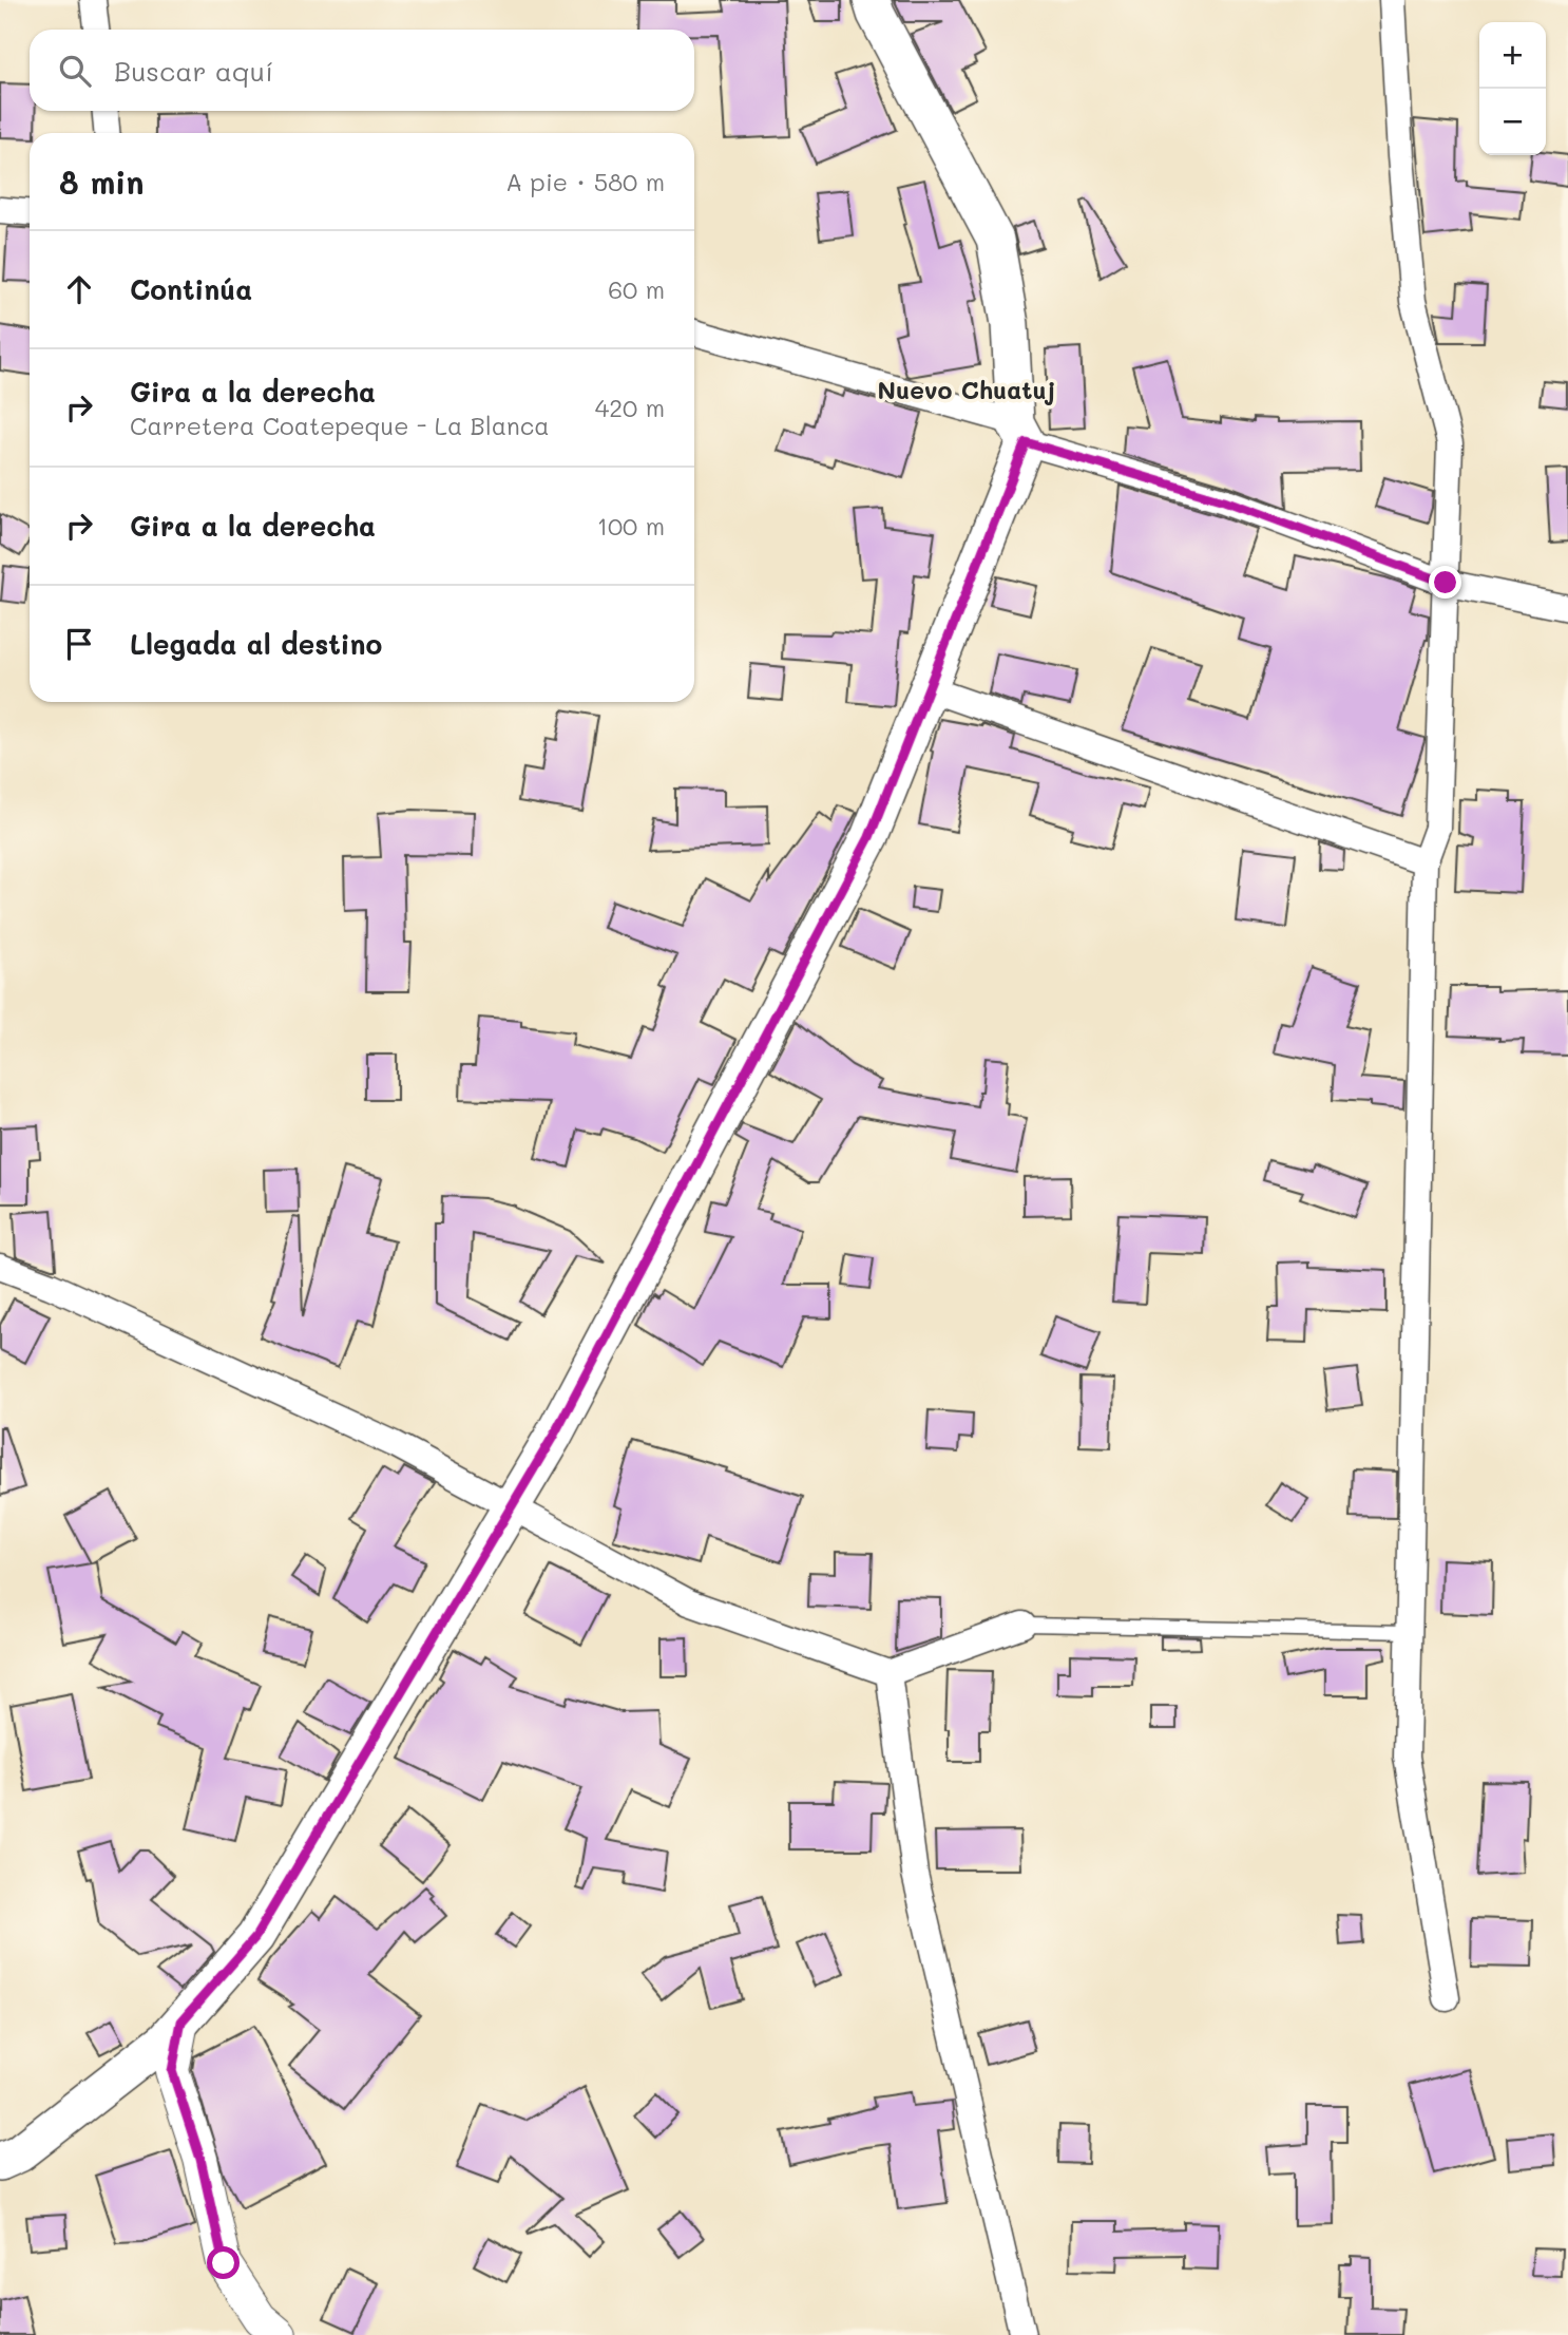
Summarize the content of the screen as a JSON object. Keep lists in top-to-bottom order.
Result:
{
  "districts": ["Nuevo Chuatuj"],
  "page": {
    "map_buttons": ["+", "−"],
    "search": "Buscar aquí",
    "heading": ["8 min", "A pie · 580 m"],
    "list": [
      ["Continúa", "60 m"],
      ["Gira a la derecha", "Carretera Coatepeque - La Blanca", "420 m"],
      ["Gira a la derecha", "100 m"],
      "Llegada al destino"
    ]
  }
}
